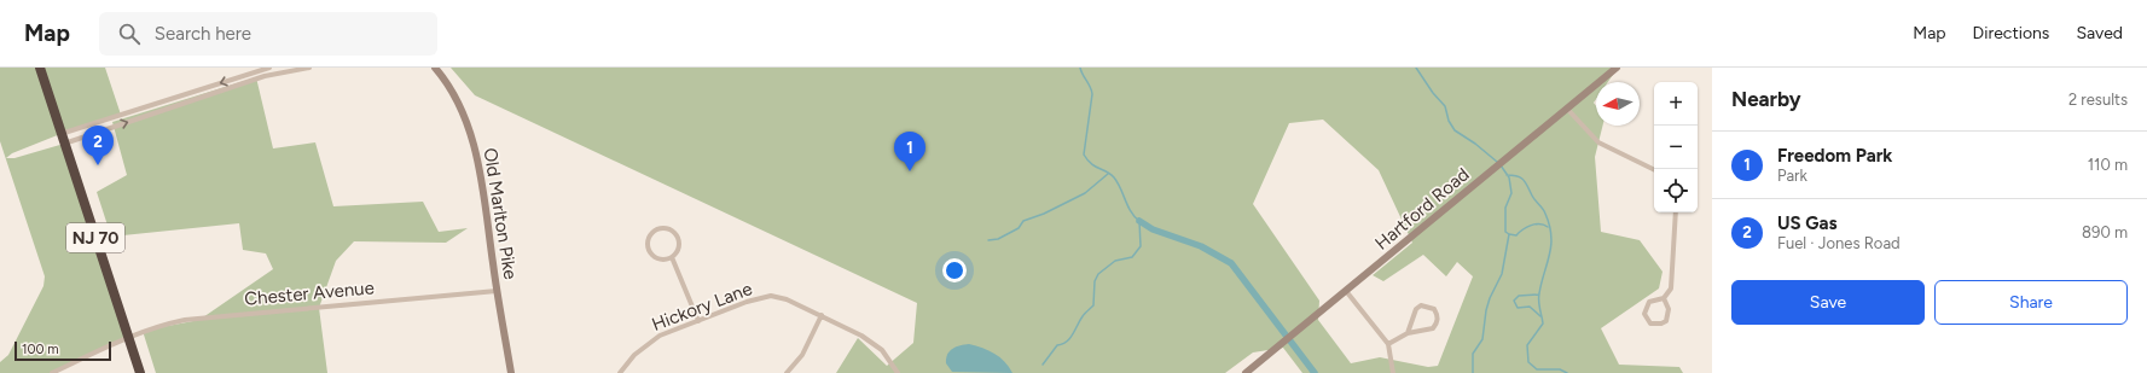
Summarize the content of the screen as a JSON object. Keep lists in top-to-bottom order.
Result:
{
  "streets": {
    "highway": ["NJ 70"],
    "street": [
      "Hartford Road",
      "Old Marlton Pike",
      "Chester Avenue",
      "Hickory Lane"
    ]
  },
  "crossings": [
    ["Old Marlton Pike", "Chester Avenue"],
    ["NJ 70", "Chester Avenue"]
  ],
  "scale_bar": "100 m",
  "north": "left",
  "page": {
    "header": "Map",
    "search": "Search here",
    "nav": ["Map", "Directions", "Saved"],
    "heading": ["Nearby", "2 results"],
    "map_buttons": ["+", "−"],
    "pins": ["2", "1"],
    "list": [
      {
        "mark": "1",
        "name": "Freedom Park",
        "note": "Park",
        "value": "110 m"
      },
      {
        "mark": "2",
        "name": "US Gas",
        "note": "Fuel · Jones Road",
        "value": "890 m"
      }
    ],
    "buttons": ["Save", "Share"],
    "scale": "100 m"
  }
}
